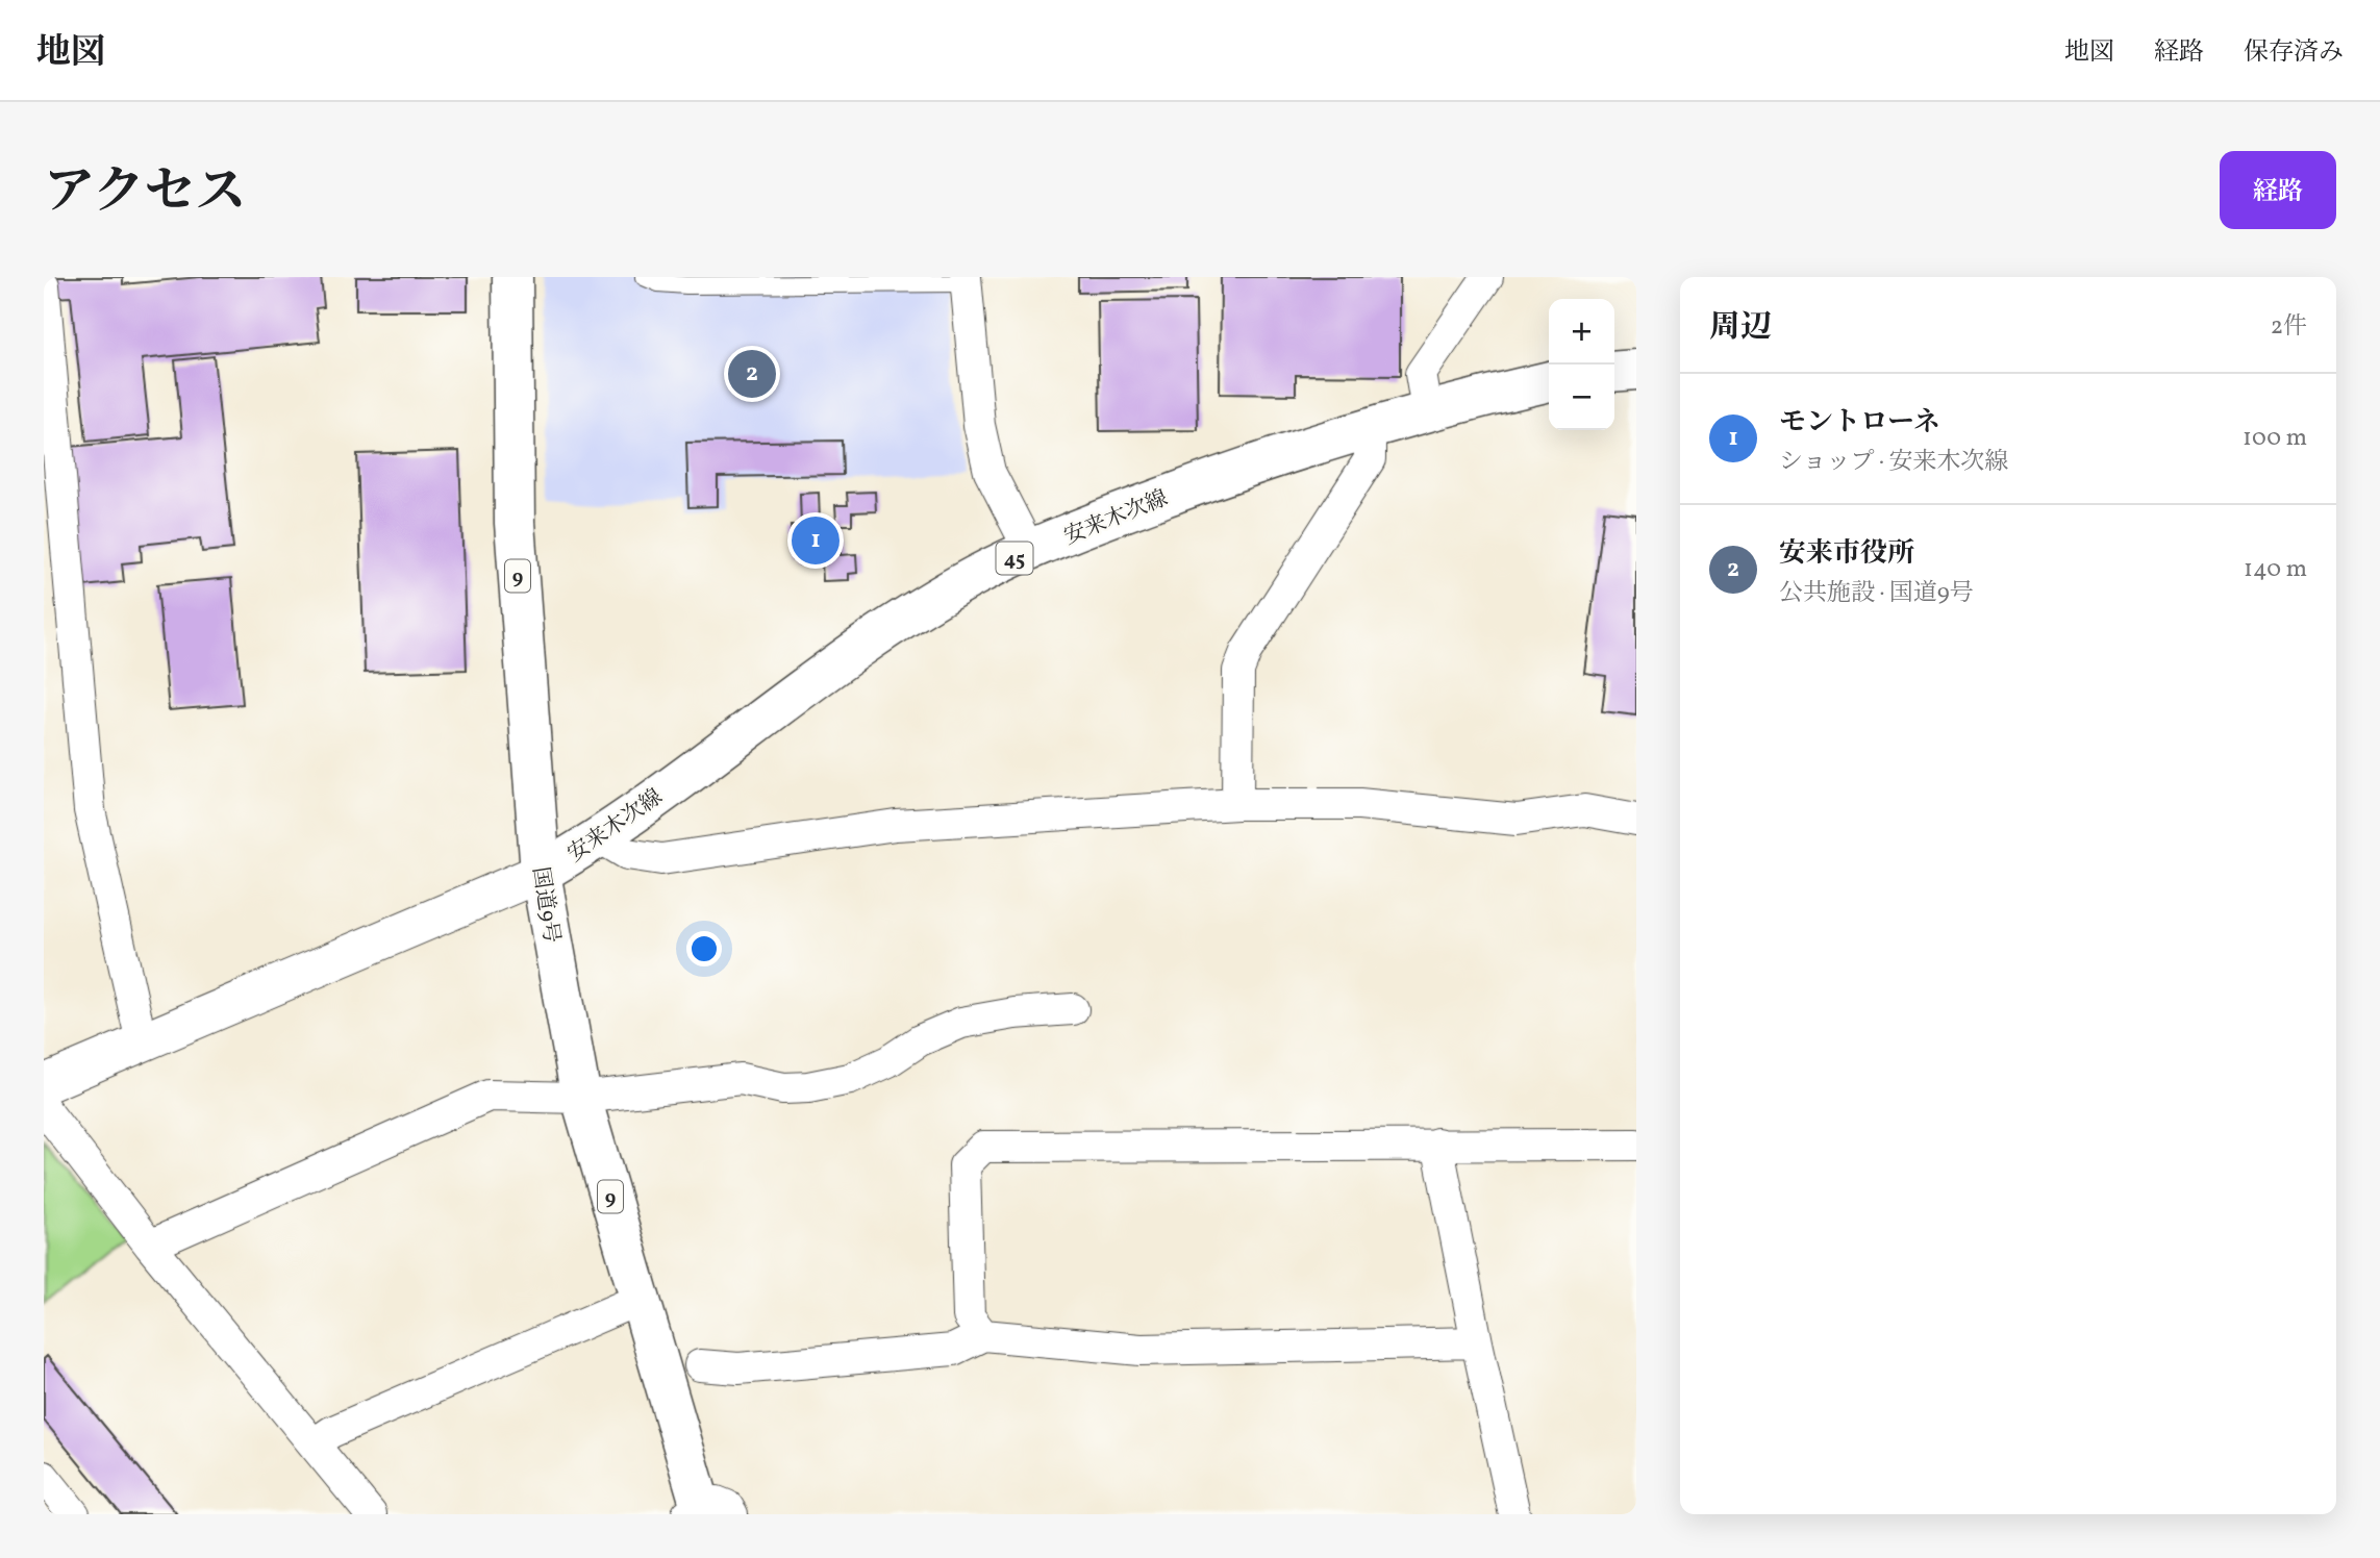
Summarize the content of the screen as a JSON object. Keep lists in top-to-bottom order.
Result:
{
  "streets": {
    "main road": [
      "安来木次線",
      "45",
      "9",
      "国道9号"
    ]
  },
  "crossings": [
    ["安来木次線", "国道9号"]
  ],
  "page": {
    "header": "地図",
    "nav": ["地図", "経路", "保存済み"],
    "title": "アクセス",
    "buttons": "経路",
    "heading": ["周辺", "2件"],
    "map_buttons": ["+", "−"],
    "pins": ["2", "1"],
    "list": [
      {
        "mark": "1",
        "name": "モントローネ",
        "note": "ショップ · 安来木次線",
        "value": "100 m"
      },
      {
        "mark": "2",
        "name": "安来市役所",
        "note": "公共施設 · 国道9号",
        "value": "140 m"
      }
    ]
  }
}
